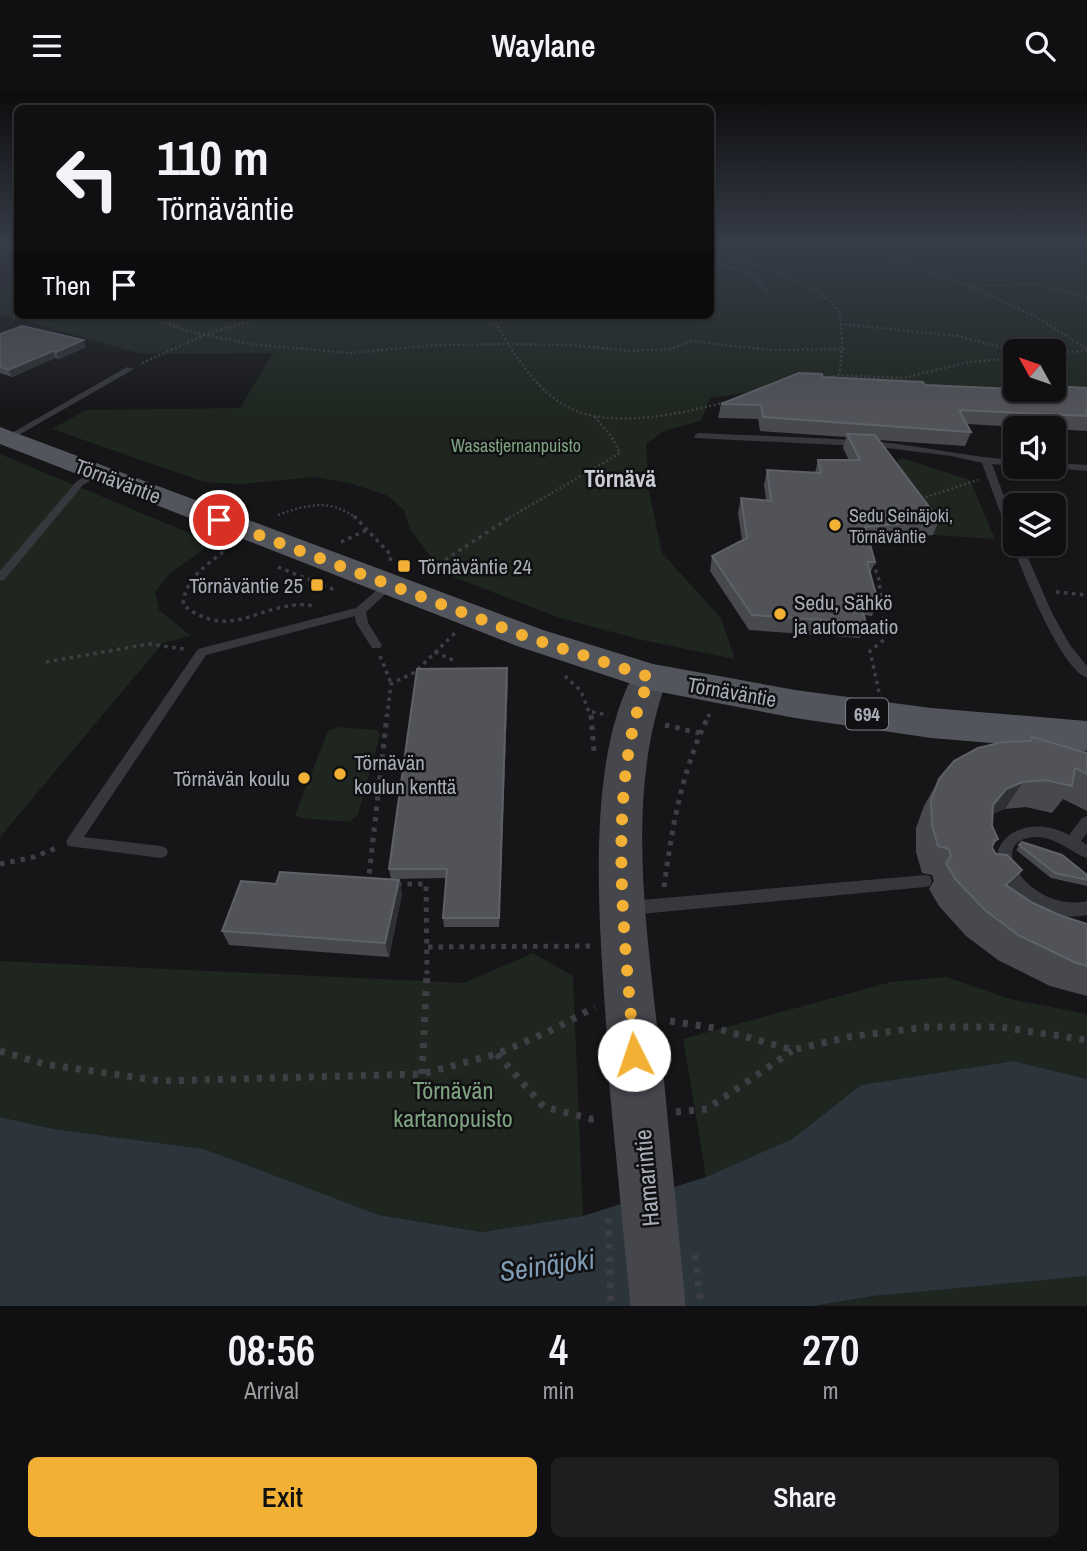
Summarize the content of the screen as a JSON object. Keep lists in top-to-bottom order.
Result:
{
  "streets": {
    "main road": ["Törnäväntie", "694", "Hamarintie"]
  },
  "crossings": [
    ["Törnäväntie", "Hamarintie"]
  ],
  "districts": ["Törnävä"],
  "water": ["Seinäjoki"],
  "parks": ["Wasastjernanpuisto", "Törnävän kartanopuisto"],
  "places": {
    "other": [
      "Sedu Seinäjoki, Törnäväntie",
      "Sedu, Sähkö ja automaatio",
      "Törnävän koulun kenttä",
      "Törnävän koulu"
    ],
    "transit": ["Törnäväntie 24", "Törnäväntie 25"]
  },
  "north": "top left",
  "page": {
    "header": "Waylane",
    "turn": ["110 m", "Törnäväntie"],
    "then": "Then",
    "eta": [
      "08:56",
      "Arrival",
      "4",
      "min",
      "270",
      "m"
    ],
    "buttons": ["Exit", "Share"]
  }
}
